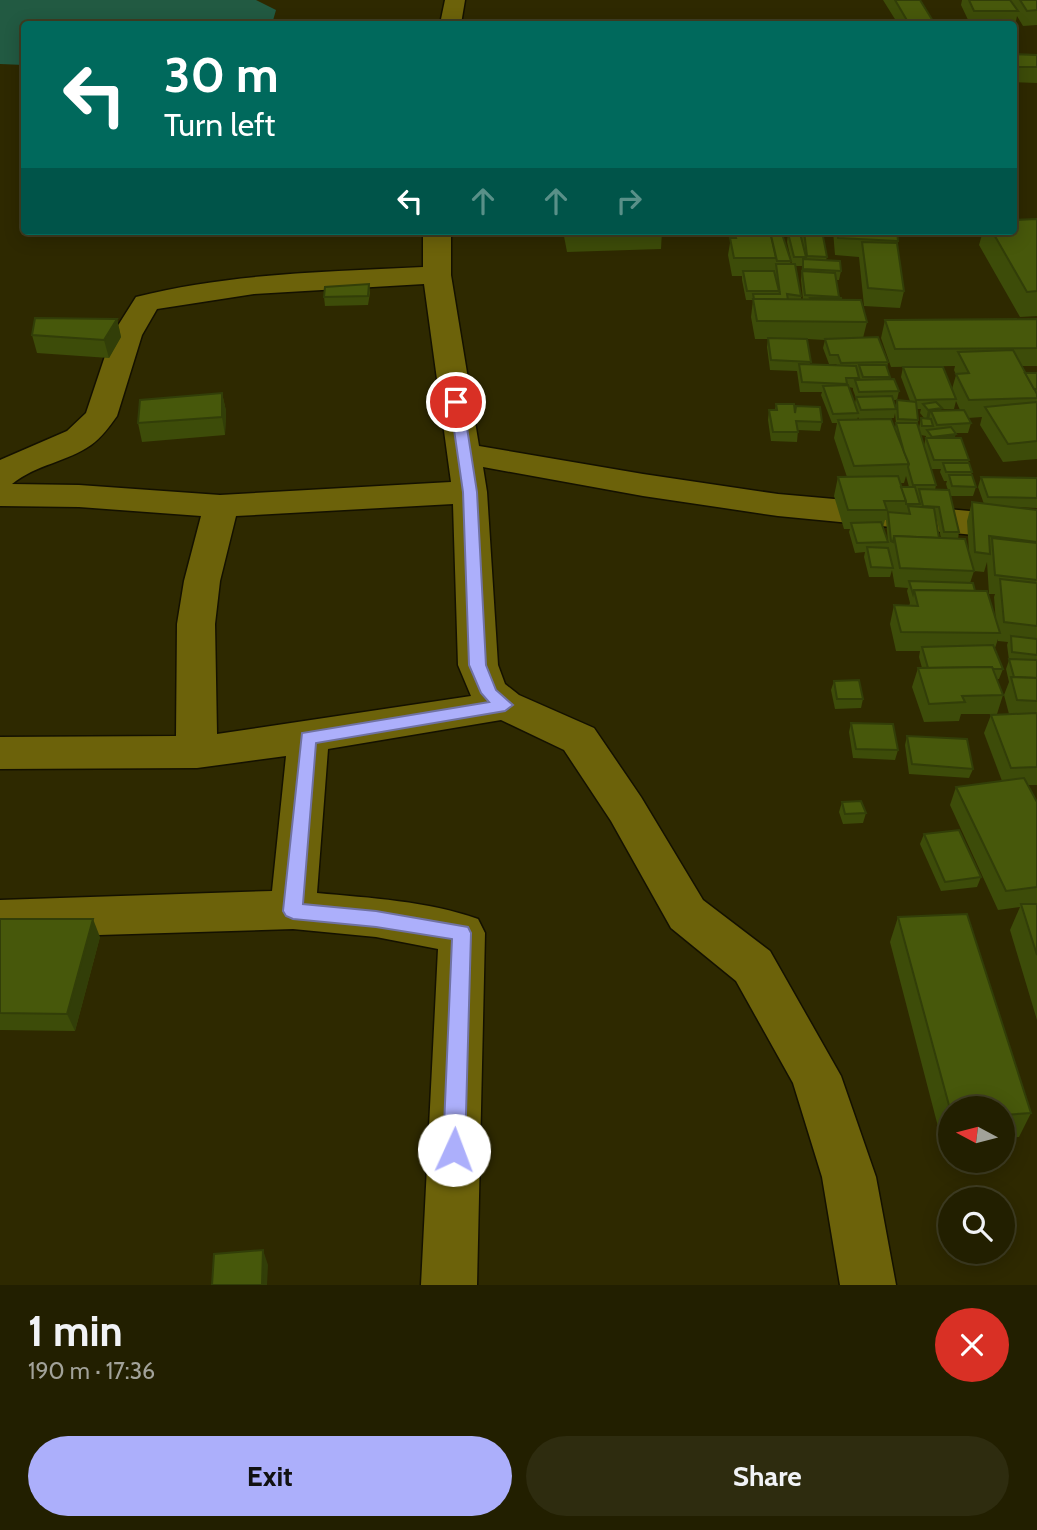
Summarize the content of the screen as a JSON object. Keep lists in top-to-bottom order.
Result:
{
  "north": "left",
  "page": {
    "turn": ["30 m", "Turn left"],
    "heading": ["1 min", "190 m · 17:36"],
    "buttons": ["Exit", "Share"]
  }
}
